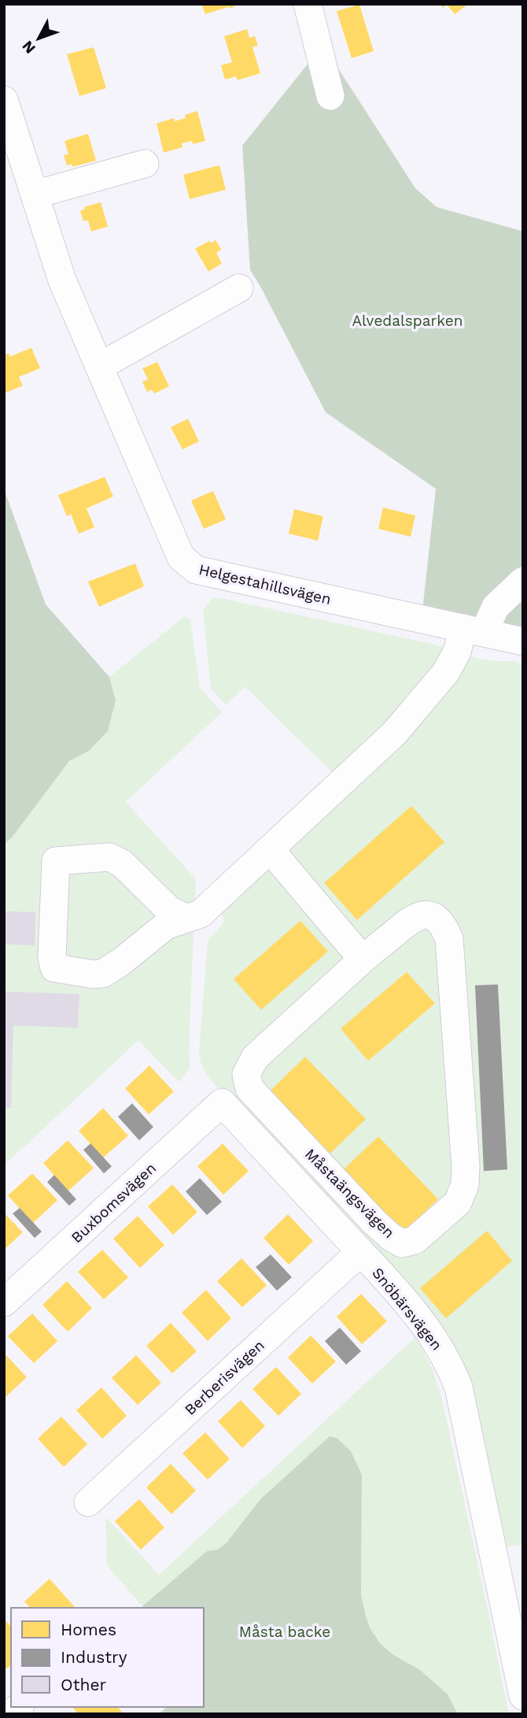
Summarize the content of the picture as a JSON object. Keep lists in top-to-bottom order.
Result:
{
  "streets": {
    "street": [
      "Helgestahillsvägen",
      "Måstaängsvägen",
      "Buxbomsvägen",
      "Snöbärsvägen",
      "Berberisvägen"
    ]
  },
  "crossings": [
    ["Buxbomsvägen", "Snöbärsvägen"],
    ["Snöbärsvägen", "Berberisvägen"]
  ],
  "parks": ["Alvedalsparken", "Måsta backe"],
  "legend": ["Homes", "Industry", "Other"],
  "north": "bottom left"
}
